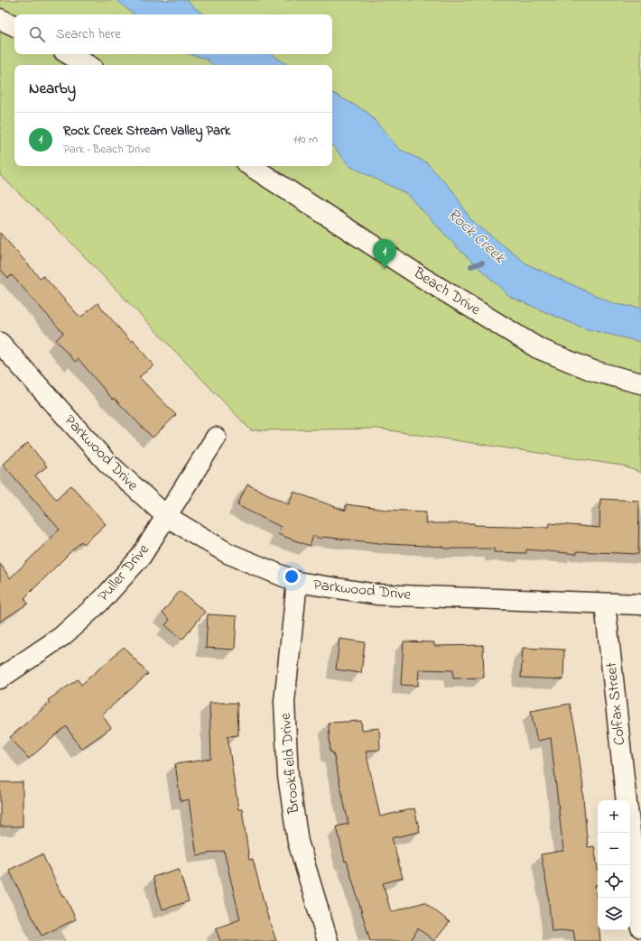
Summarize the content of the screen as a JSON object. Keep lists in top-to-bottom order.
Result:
{
  "streets": {
    "street": [
      "Beach Drive",
      "Parkwood Drive",
      "Puller Drive",
      "Colfax Street",
      "Brookfield Drive"
    ]
  },
  "crossings": [
    ["Parkwood Drive", "Puller Drive"],
    ["Parkwood Drive", "Colfax Street"],
    ["Parkwood Drive", "Brookfield Drive"]
  ],
  "water": ["Rock Creek"],
  "page": {
    "search": "Search here",
    "heading": "Nearby",
    "list": [
      {
        "mark": "1",
        "name": "Rock Creek Stream Valley Park",
        "note": "Park · Beach Drive",
        "value": "110 m"
      }
    ],
    "pins": "1",
    "map_buttons": ["+", "−"]
  }
}
